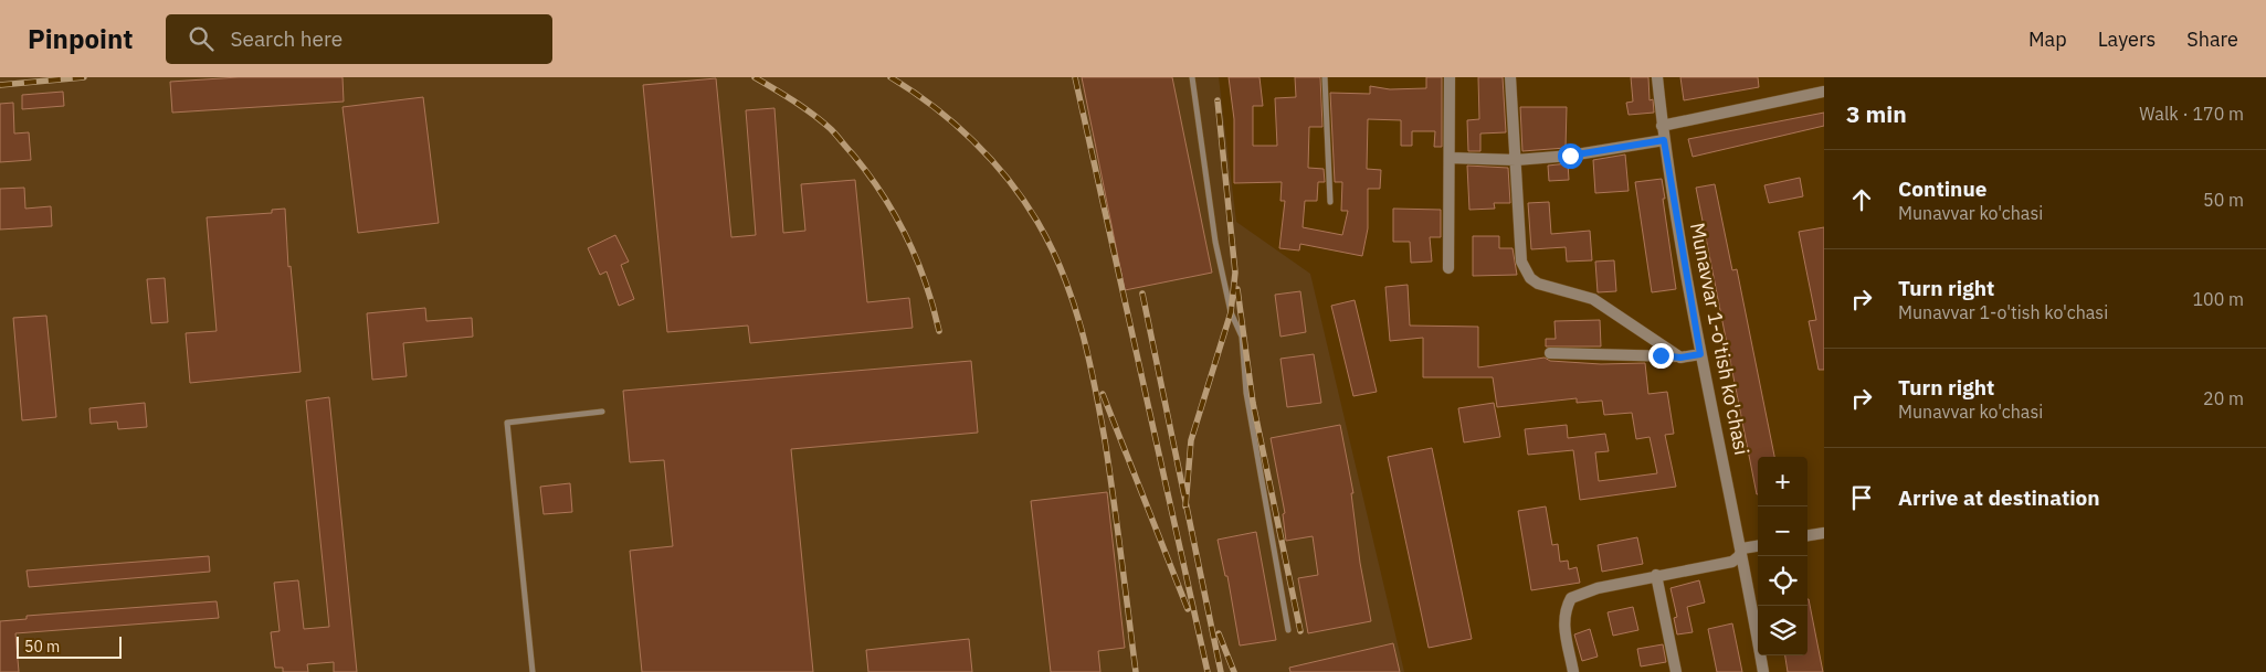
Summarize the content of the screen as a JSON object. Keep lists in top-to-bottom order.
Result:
{
  "streets": {
    "street": ["Munavvar 1-o'tish ko'chasi"]
  },
  "scale_bar": "50 m",
  "page": {
    "header": "Pinpoint",
    "search": "Search here",
    "nav": ["Map", "Layers", "Share"],
    "heading": ["3 min", "Walk · 170 m"],
    "list": [
      ["Continue", "Munavvar ko'chasi", "50 m"],
      ["Turn right", "Munavvar 1-o'tish ko'chasi", "100 m"],
      ["Turn right", "Munavvar ko'chasi", "20 m"],
      "Arrive at destination"
    ],
    "map_buttons": ["+", "−"],
    "scale": "50 m"
  }
}
